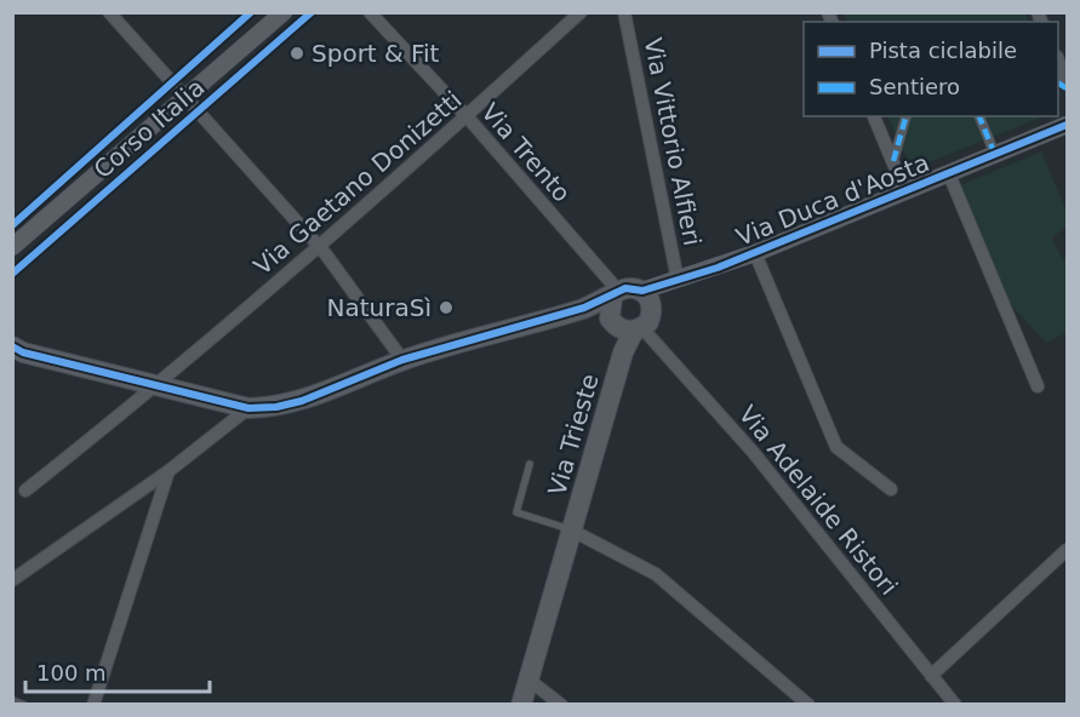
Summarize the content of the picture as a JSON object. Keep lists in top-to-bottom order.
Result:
{
  "streets": {
    "main road": ["Corso Italia", "Via Duca d'Aosta", "Via Trieste"],
    "street": [
      "Via Vittorio Alfieri",
      "Via Trento",
      "Via Gaetano Donizetti",
      "Via Adelaide Ristori"
    ]
  },
  "crossings": [
    ["Via Vittorio Alfieri", "Via Duca d'Aosta"],
    ["Via Trento", "Via Gaetano Donizetti"],
    ["Via Trento", "Via Duca d'Aosta"],
    ["Via Trento", "Via Trieste"],
    ["Via Trento", "Via Adelaide Ristori"],
    ["Via Duca d'Aosta", "Via Trieste"],
    ["Via Duca d'Aosta", "Via Adelaide Ristori"],
    ["Via Trieste", "Via Adelaide Ristori"]
  ],
  "places": ["Sport & Fit", "NaturaSì"],
  "legend": ["Pista ciclabile", "Sentiero"],
  "scale_bar": "100 m"
}
